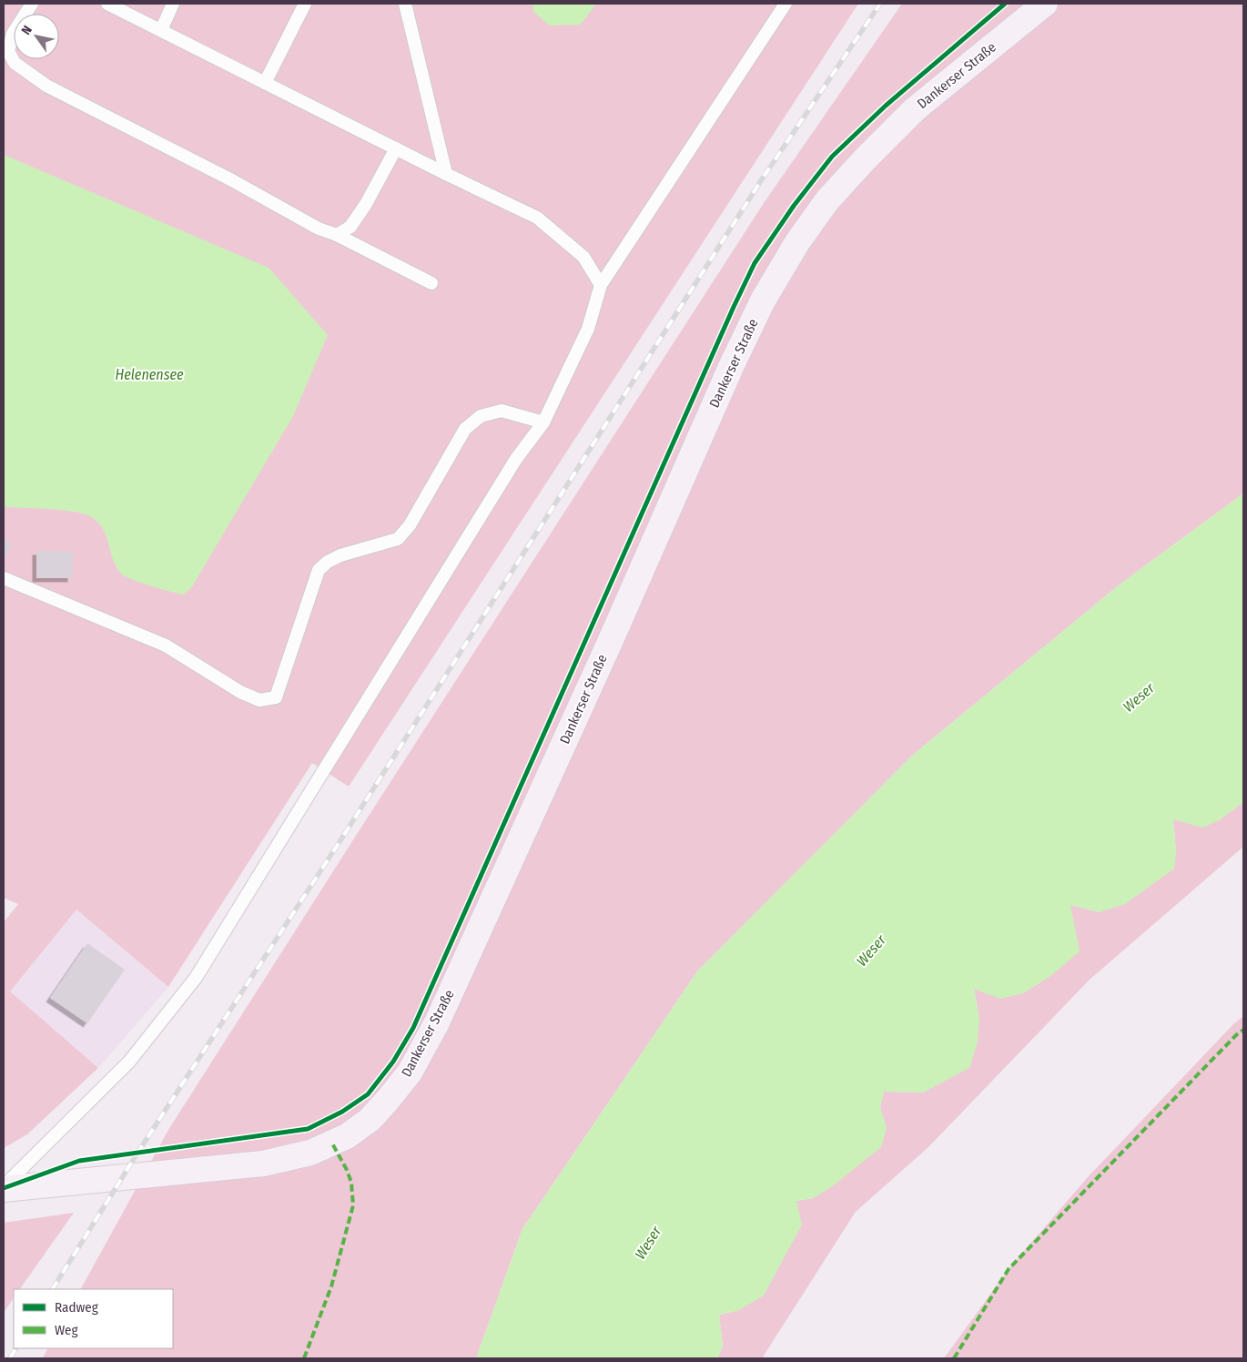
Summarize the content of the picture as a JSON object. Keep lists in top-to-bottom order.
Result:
{
  "streets": {
    "main road": ["Dankerser Straße"]
  },
  "water": ["Helenensee", "Weser"],
  "legend": ["Radweg", "Weg"],
  "north": "top left"
}
